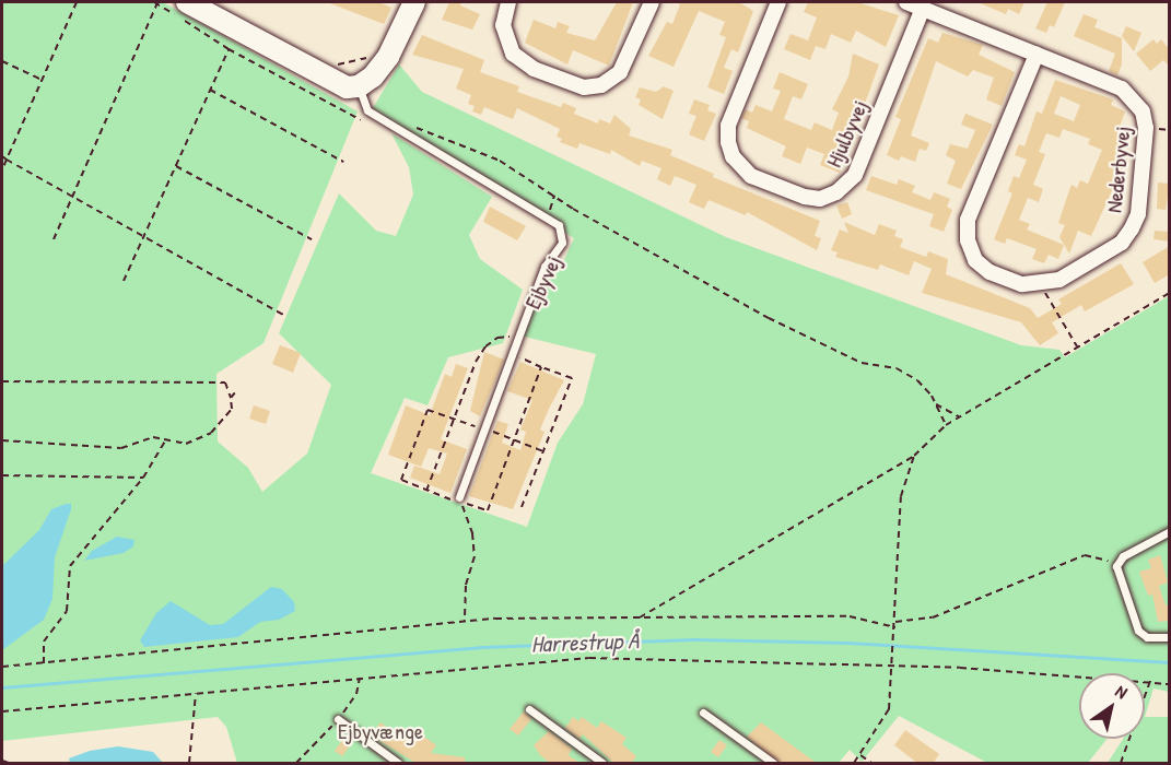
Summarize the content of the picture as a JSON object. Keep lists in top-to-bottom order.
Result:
{
  "streets": {
    "street": ["Hjulbyvej", "Nederbyvej"],
    "lane": ["Ejbyvej"]
  },
  "crossings": [
    ["Hjulbyvej", "Nederbyvej"]
  ],
  "water": ["Harrestrup Å"],
  "parks": ["Ejbyvænge"],
  "north": "top right"
}
